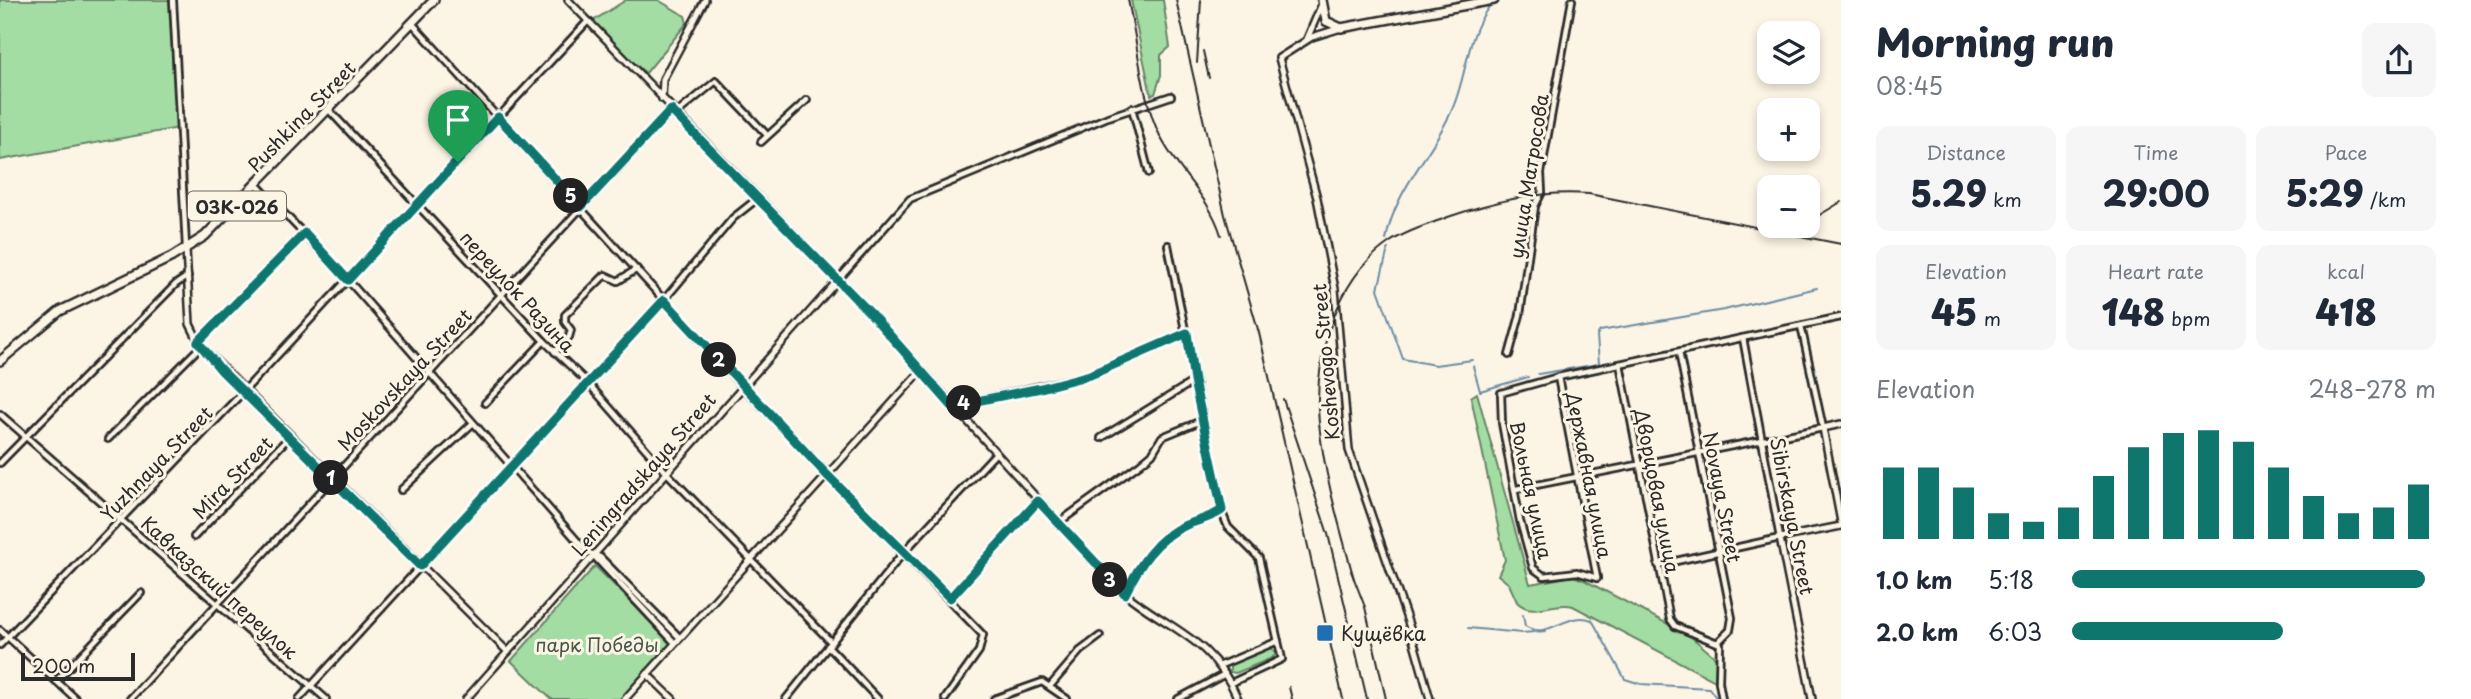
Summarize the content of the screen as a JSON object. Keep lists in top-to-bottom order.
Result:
{
  "streets": {
    "main road": ["Pushkina Street", "03К-026"],
    "street": [
      "улица Матросова",
      "переулок Разина",
      "Koshevogo Street",
      "Moskovskaya Street",
      "Yuzhnaya Street",
      "Leningradskaya Street",
      "Державная улица",
      "Mira Street",
      "Вольная улица",
      "Дворцовая улица",
      "Novaya Street",
      "Sibirskaya Street",
      "Кавказский переулок"
    ]
  },
  "crossings": [
    ["Pushkina Street", "переулок Разина"],
    ["переулок Разина", "Moskovskaya Street"],
    ["переулок Разина", "Yuzhnaya Street"],
    ["переулок Разина", "Leningradskaya Street"],
    ["Moskovskaya Street", "Кавказский переулок"],
    ["Yuzhnaya Street", "Кавказский переулок"],
    ["Державная улица", "Вольная улица"],
    ["Дворцовая улица", "Novaya Street"]
  ],
  "parks": ["парк Победы"],
  "places": {
    "transit": ["Кущёвка"]
  },
  "scale_bar": "200 m",
  "page": {
    "heading": ["Morning run", "08:45"],
    "map_buttons": ["+", "−"],
    "stats": [
      ["Distance", "5.29 km"],
      ["Time", "29:00"],
      ["Pace", "5:29 /km"],
      ["Elevation", "45 m"],
      ["Heart rate", "148 bpm"],
      ["kcal", "418"]
    ],
    "pins": [
      "5",
      "2",
      "4",
      "1",
      "3"
    ],
    "chart": ["Elevation", "248–278 m"],
    "list": [
      {
        "name": "1.0 km",
        "note": "5:18"
      },
      {
        "name": "2.0 km",
        "note": "6:03"
      }
    ],
    "scale": "200 m"
  }
}
